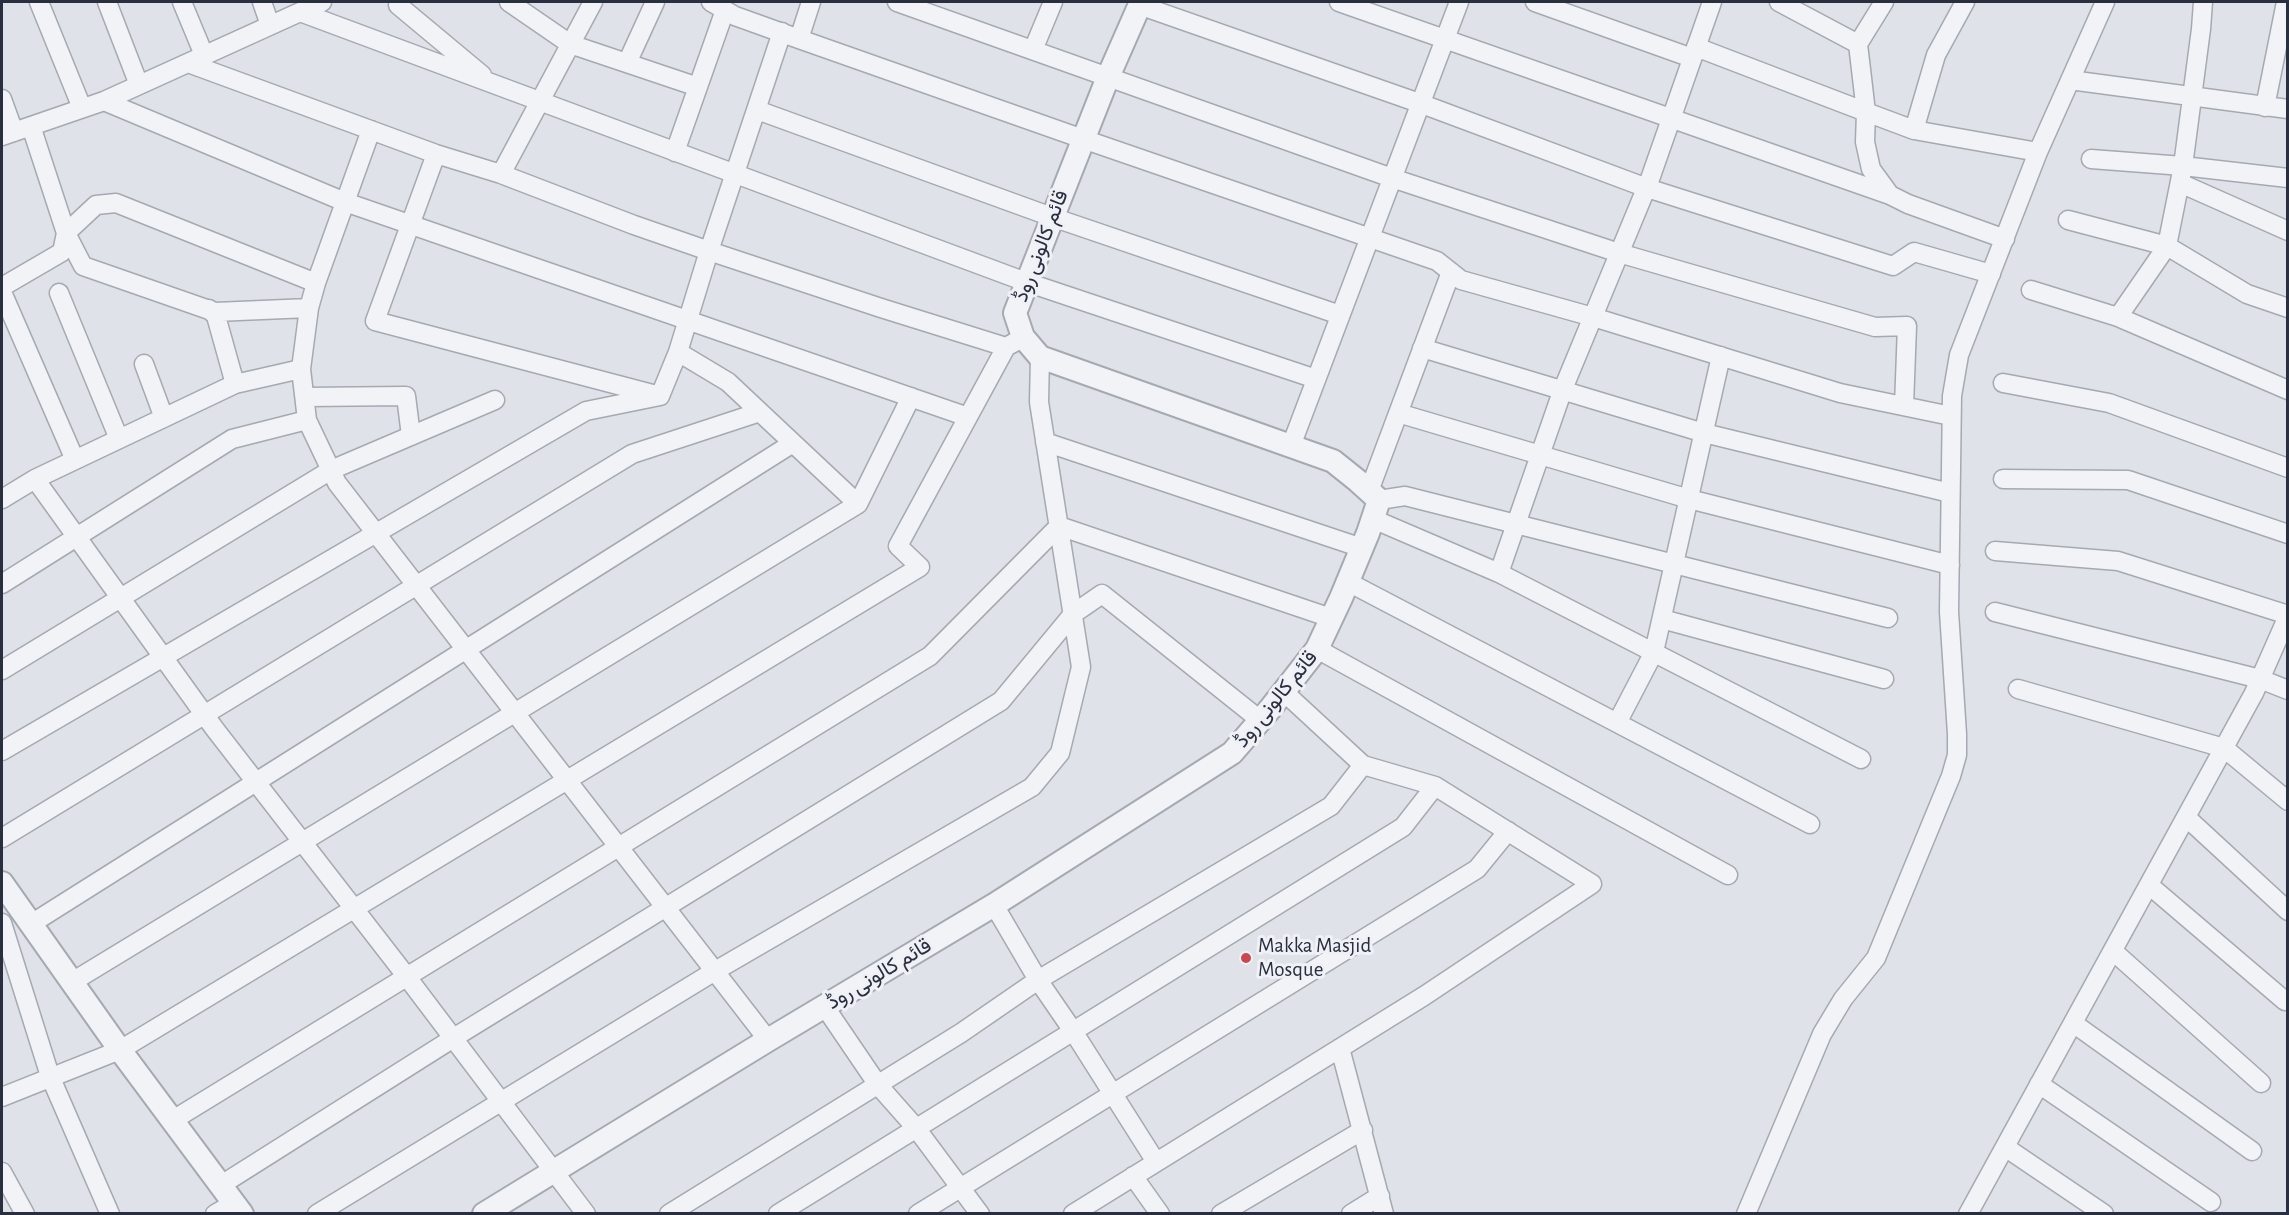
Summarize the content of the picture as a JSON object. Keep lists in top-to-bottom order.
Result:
{
  "streets": {
    "street": ["قائم کالونی روڈ"]
  },
  "places": ["Makka Masjid Mosque"]
}
